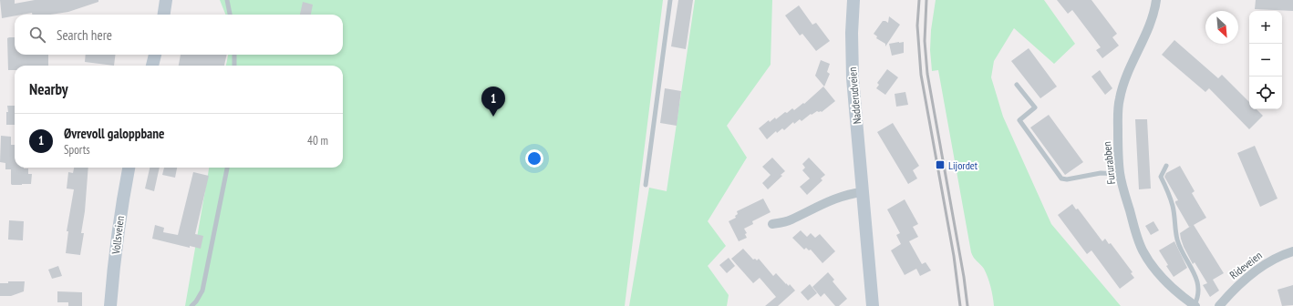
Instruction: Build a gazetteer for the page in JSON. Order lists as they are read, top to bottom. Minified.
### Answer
{"streets":{"main road":["Nadderudveien","Vollsveien"],"street":["Fururabben","Rideveien"]},"places":{"transit":["Lijordet"]},"north":"bottom right","page":{"map_buttons":["+","−"],"search":"Search here","heading":"Nearby","pins":"1","list":[{"mark":"1","name":"Øvrevoll galoppbane","note":"Sports","value":"40 m"}]}}
